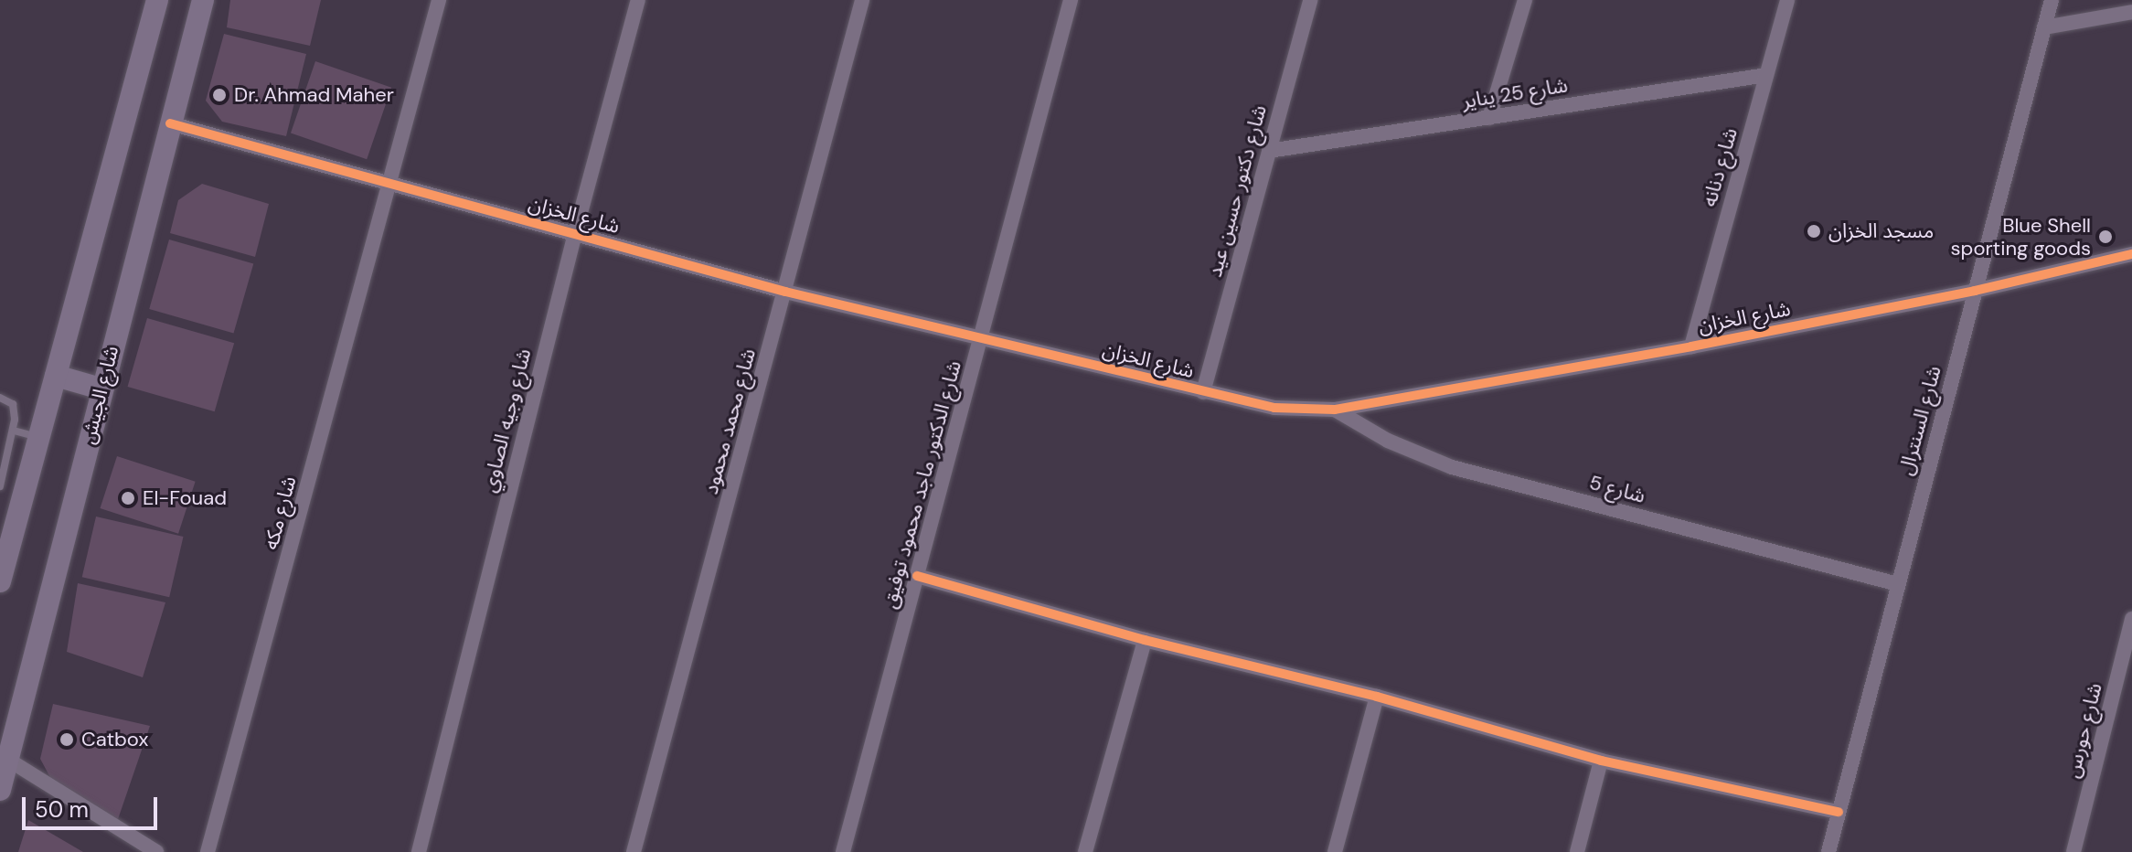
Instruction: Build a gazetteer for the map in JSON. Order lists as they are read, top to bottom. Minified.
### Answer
{"streets":{"street":["شارع 25 يناير","شارع دنانه","شارع دكتور حسين عيد","شارع الخزان","شارع الجيش","شارع وجيه الصاوي","شارع السنترال","شارع محمد محمود","شارع الدكتور ماجد محمود توفيق","شارع 5","شارع مكه","شارع حورس"]},"crossings":[["شارع 25 يناير","شارع دنانه"],["شارع 25 يناير","شارع دكتور حسين عيد"],["شارع دنانه","شارع الخزان"],["شارع دكتور حسين عيد","شارع الخزان"],["شارع الخزان","شارع الجيش"],["شارع الخزان","شارع وجيه الصاوي"],["شارع الخزان","شارع السنترال"],["شارع الخزان","شارع محمد محمود"],["شارع الخزان","شارع الدكتور ماجد محمود توفيق"],["شارع الخزان","شارع 5"],["شارع الخزان","شارع مكه"],["شارع السنترال","شارع 5"]],"places":["Dr. Ahmad Maher","مسجد الخزان","Blue Shell sporting goods","El-Fouad","Catbox"],"scale_bar":"50 m"}
